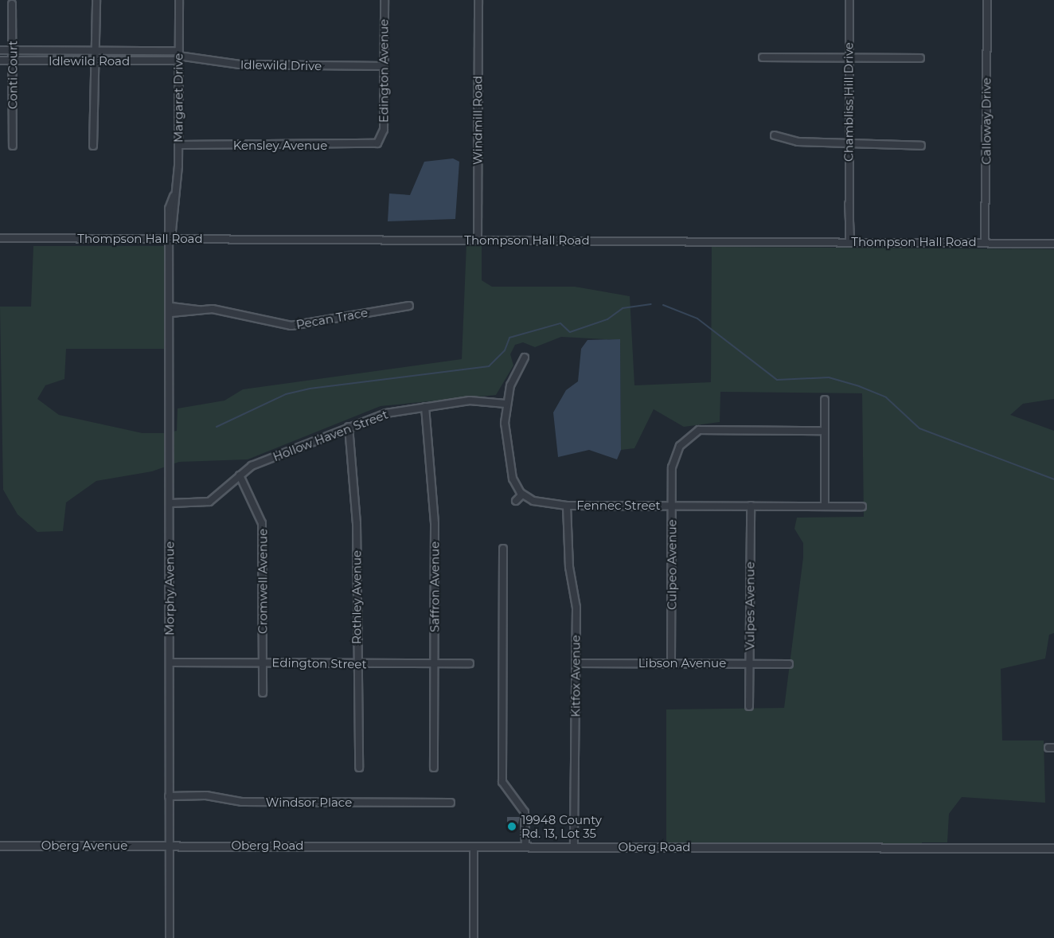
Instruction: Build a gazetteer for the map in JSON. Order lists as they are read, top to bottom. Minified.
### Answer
{"streets":{"street":["Idlewild Road","Idlewild Drive","Edington Avenue","Conti Court","Margaret Drive","Chambliss Hill Drive","Windmill Road","Calloway Drive","Kensley Avenue","Thompson Hall Road","Pecan Trace","Hollow Haven Street","Fennec Street","Culpeo Avenue","Cromwell Avenue","Saffron Avenue","Morphy Avenue","Rothley Avenue","Vulpes Avenue","Edington Street","Libson Avenue","Kitfox Avenue","Windsor Place","Oberg Avenue","Oberg Road"]},"crossings":[["Idlewild Road","Idlewild Drive"],["Idlewild Road","Conti Court"],["Idlewild Road","Margaret Drive"],["Idlewild Drive","Edington Avenue"],["Idlewild Drive","Margaret Drive"],["Edington Avenue","Kensley Avenue"],["Margaret Drive","Kensley Avenue"],["Margaret Drive","Thompson Hall Road"],["Margaret Drive","Morphy Avenue"],["Chambliss Hill Drive","Thompson Hall Road"],["Windmill Road","Thompson Hall Road"],["Calloway Drive","Thompson Hall Road"],["Thompson Hall Road","Morphy Avenue"],["Pecan Trace","Morphy Avenue"],["Hollow Haven Street","Cromwell Avenue"],["Hollow Haven Street","Saffron Avenue"],["Hollow Haven Street","Morphy Avenue"],["Hollow Haven Street","Rothley Avenue"],["Fennec Street","Culpeo Avenue"],["Fennec Street","Vulpes Avenue"],["Fennec Street","Kitfox Avenue"],["Culpeo Avenue","Libson Avenue"],["Cromwell Avenue","Edington Street"],["Saffron Avenue","Edington Street"],["Morphy Avenue","Edington Street"],["Morphy Avenue","Windsor Place"],["Morphy Avenue","Oberg Avenue"],["Morphy Avenue","Oberg Road"],["Rothley Avenue","Edington Street"],["Vulpes Avenue","Libson Avenue"],["Libson Avenue","Kitfox Avenue"],["Kitfox Avenue","Oberg Road"],["Oberg Avenue","Oberg Road"]],"places":["19948 County Rd. 13, Lot 35"]}
